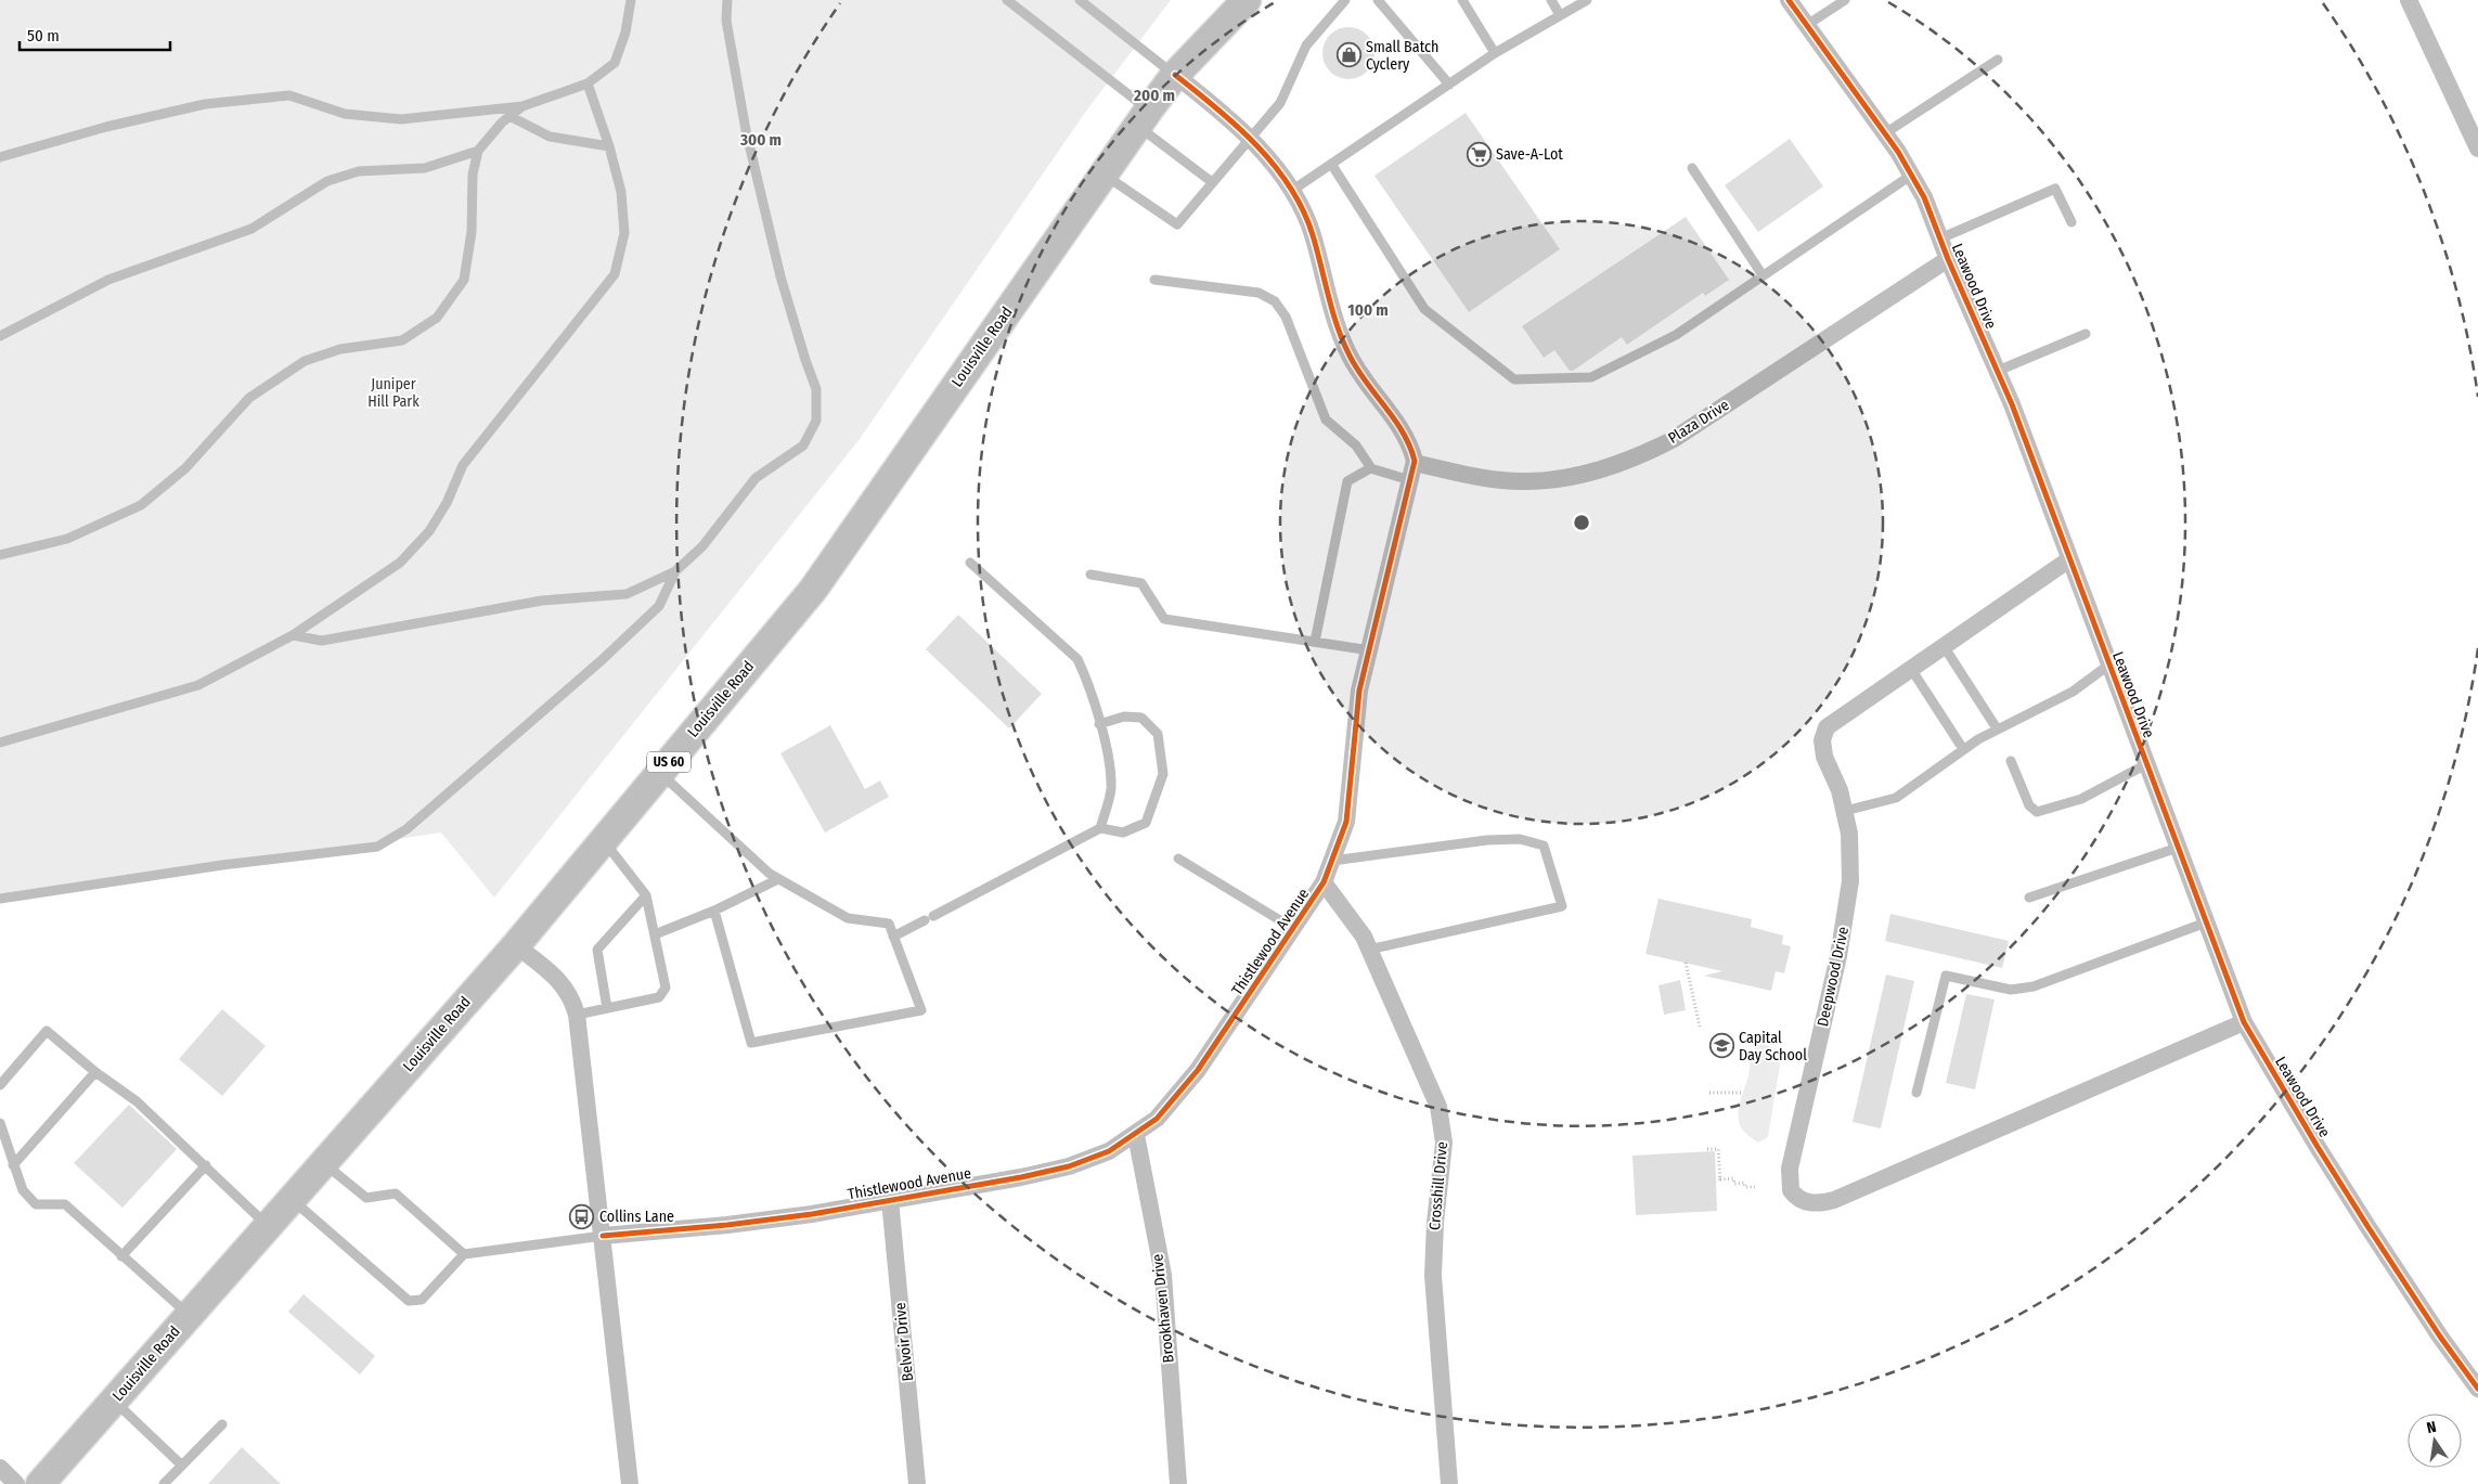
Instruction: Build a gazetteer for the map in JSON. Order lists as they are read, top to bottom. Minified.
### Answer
{"streets":{"main road":["Louisville Road","US 60"],"street":["Leawood Drive","Plaza Drive","Thistlewood Avenue","Deepwood Drive","Crosshill Drive","Brookhaven Drive","Belvoir Drive"]},"crossings":[["Leawood Drive","Plaza Drive"],["Leawood Drive","Deepwood Drive"],["Louisville Road","Thistlewood Avenue"],["Plaza Drive","Thistlewood Avenue"],["Thistlewood Avenue","Crosshill Drive"],["Thistlewood Avenue","Brookhaven Drive"],["Thistlewood Avenue","Belvoir Drive"]],"parks":["Juniper Hill Park"],"places":{"shop":["Small Batch Cyclery"],"supermarket":["Save-A-Lot"],"school or university":["Capital Day School"],"bus stop":["Collins Lane"]},"scale_bar":"50 m","north":"top","rings":["200 m","300 m","100 m"]}
